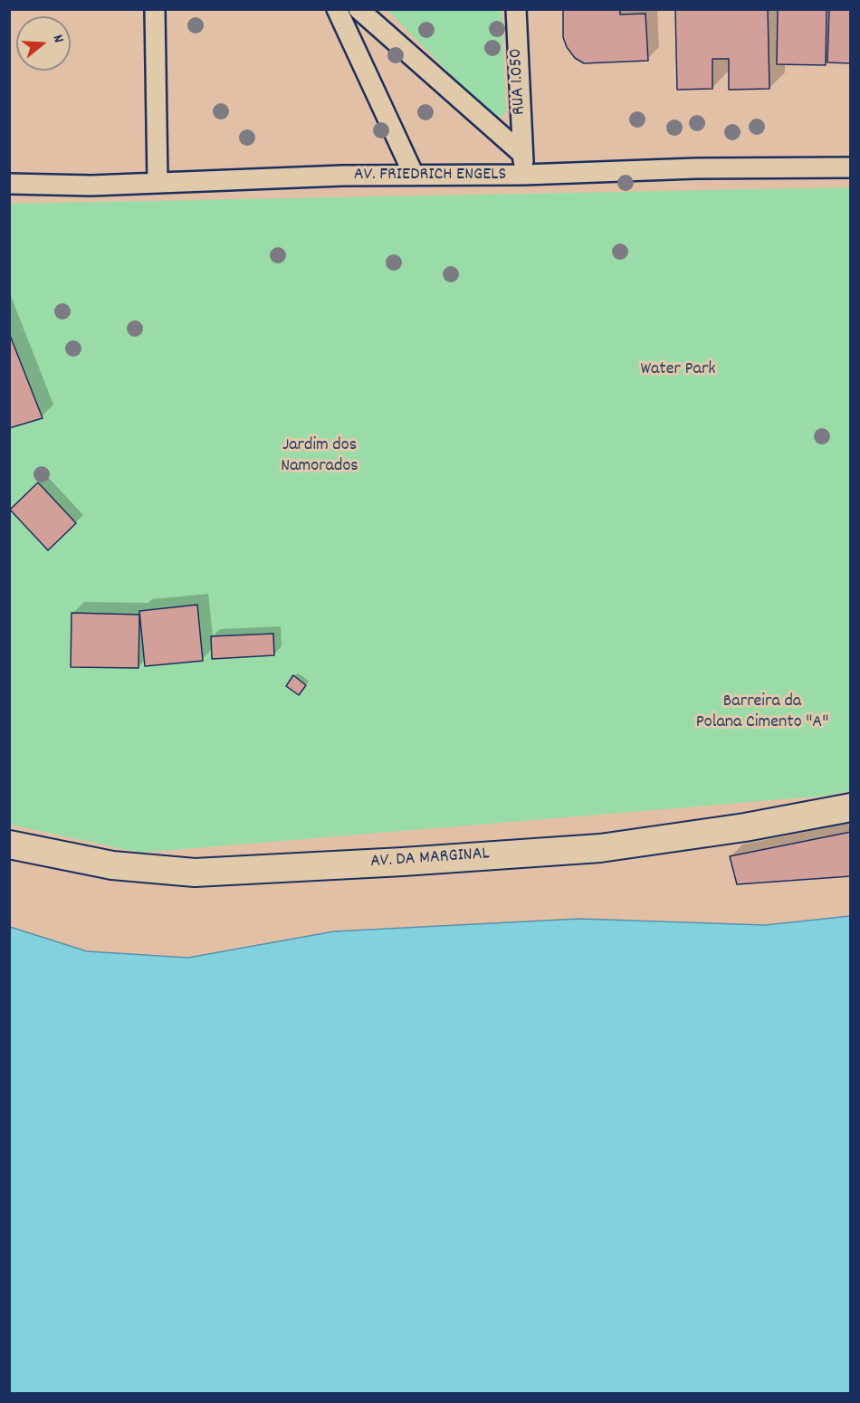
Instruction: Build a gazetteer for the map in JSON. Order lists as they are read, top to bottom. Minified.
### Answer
{"streets":{"main road":["AV. DA MARGINAL"],"street":["RUA 1.050","AV. FRIEDRICH ENGELS"]},"crossings":[["RUA 1.050","AV. FRIEDRICH ENGELS"]],"parks":["Water Park","Jardim dos Namorados","Barreira da Polana Cimento \"A\""],"north":"right"}
